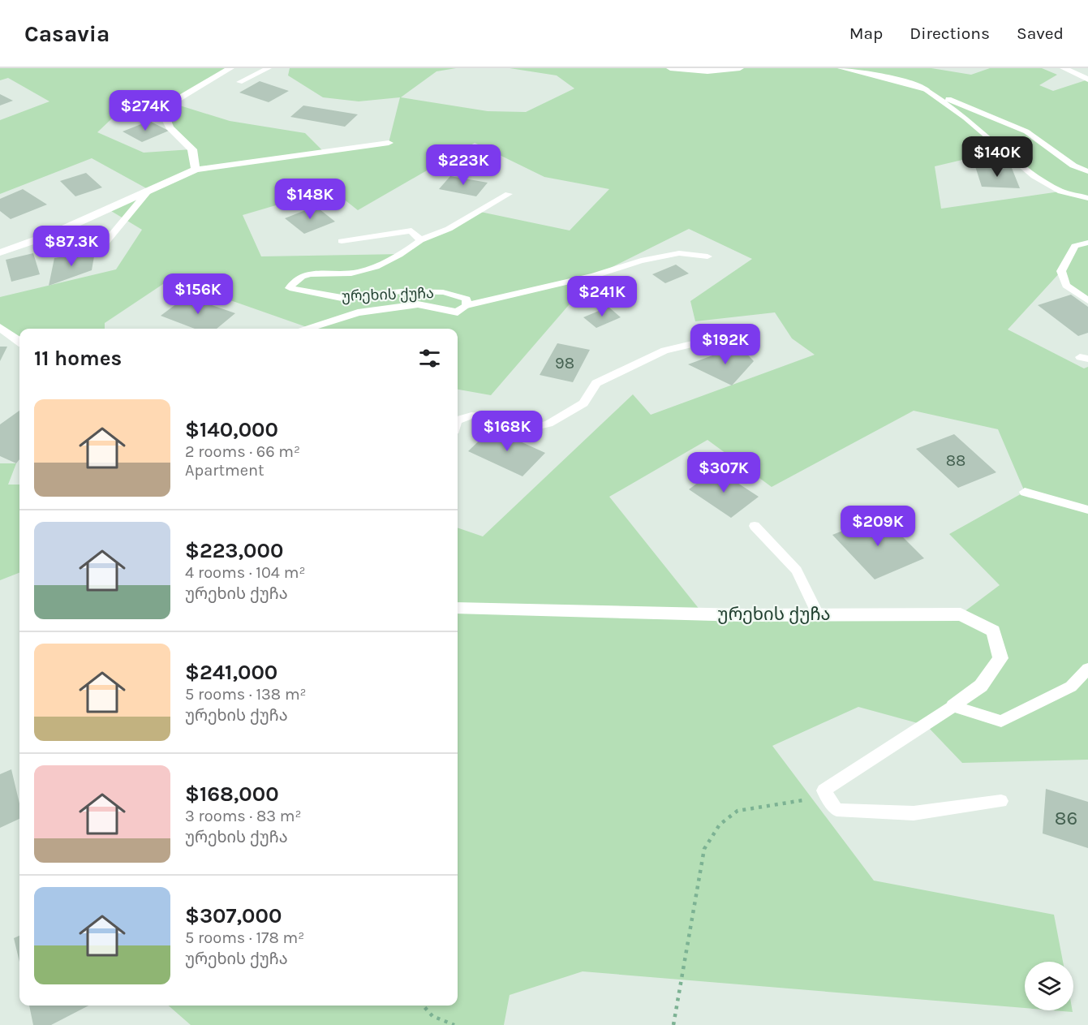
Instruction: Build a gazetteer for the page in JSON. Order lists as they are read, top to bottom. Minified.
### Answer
{"streets":{"street":["ურეხის ქუჩა"]},"house_numbers":["98","88","86"],"page":{"header":"Casavia","nav":["Map","Directions","Saved"],"price":["$274K","$140K","$223K","$148K","$87.3K","$156K","$241K","$192K","$168K","$307K","$209K"],"heading":"11 homes","list":[{"name":"$140,000","note":"2 rooms · 66 m² · Apartment"},{"name":"$223,000","note":"4 rooms · 104 m² · ურეხის ქუჩა"},{"name":"$241,000","note":"5 rooms · 138 m² · ურეხის ქუჩა"},{"name":"$168,000","note":"3 rooms · 83 m² · ურეხის ქუჩა"},{"name":"$307,000","note":"5 rooms · 178 m² · ურეხის ქუჩა"}]}}
